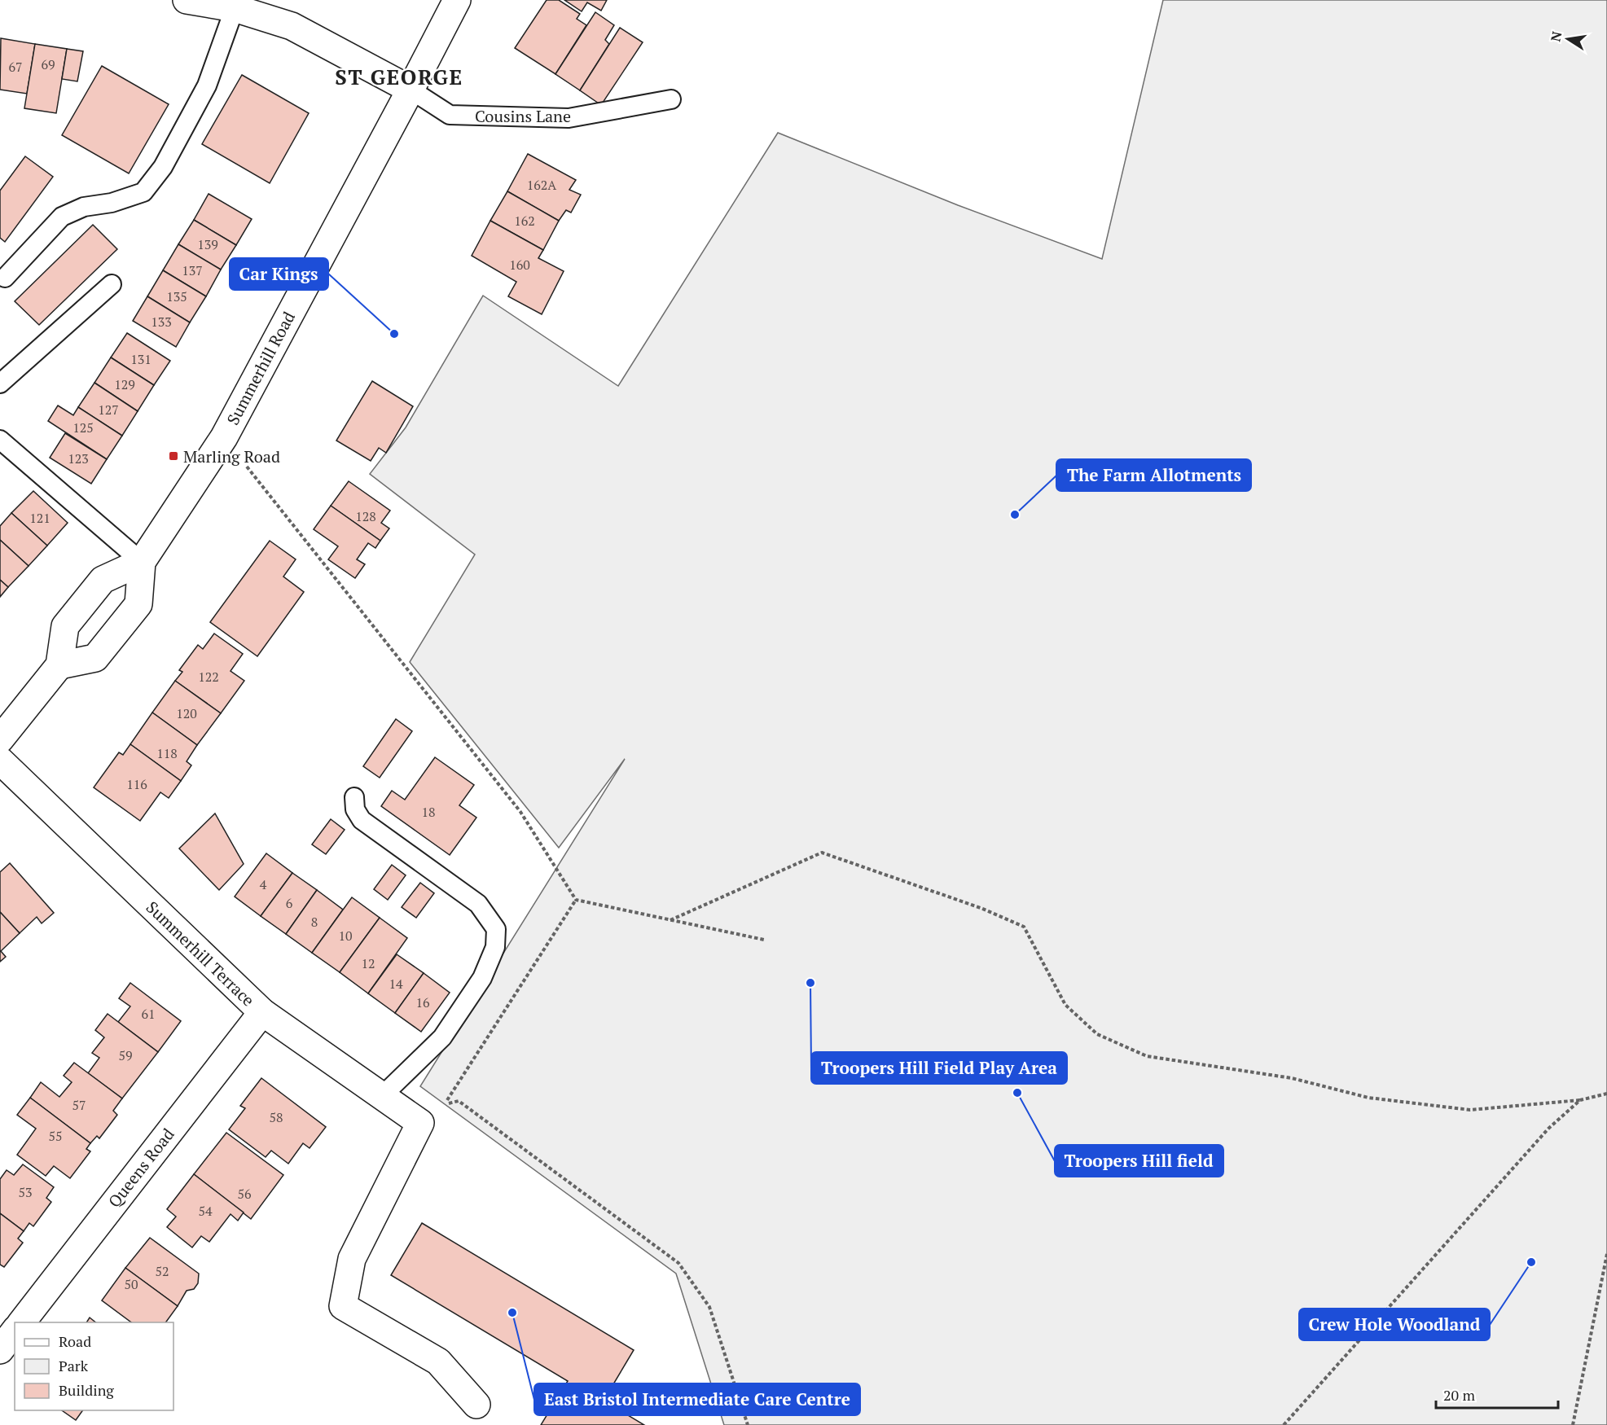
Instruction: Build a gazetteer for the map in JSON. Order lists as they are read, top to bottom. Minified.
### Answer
{"streets":{"street":["Summerhill Road","Summerhill Terrace","Queens Road"],"lane":["Cousins Lane"]},"crossings":[["Cousins Lane","Summerhill Road"],["Summerhill Terrace","Queens Road"]],"districts":["ST GEORGE"],"places":{"other":["Car Kings","The Farm Allotments","Troopers Hill Field Play Area","Troopers Hill field","Crew Hole Woodland","East Bristol Intermediate Care Centre"],"transit":["Marling Road"]},"house_numbers":["69","67","162A","162","139","160","137","135","133","131","129","127","125","123","128","121","122","120","118","116","18","4","6","8","10","12","14","16","61","59","57","58","55","53","56","54","52","50"],"legend":["Road","Park","Building"],"scale_bar":"20 m","north":"left"}
